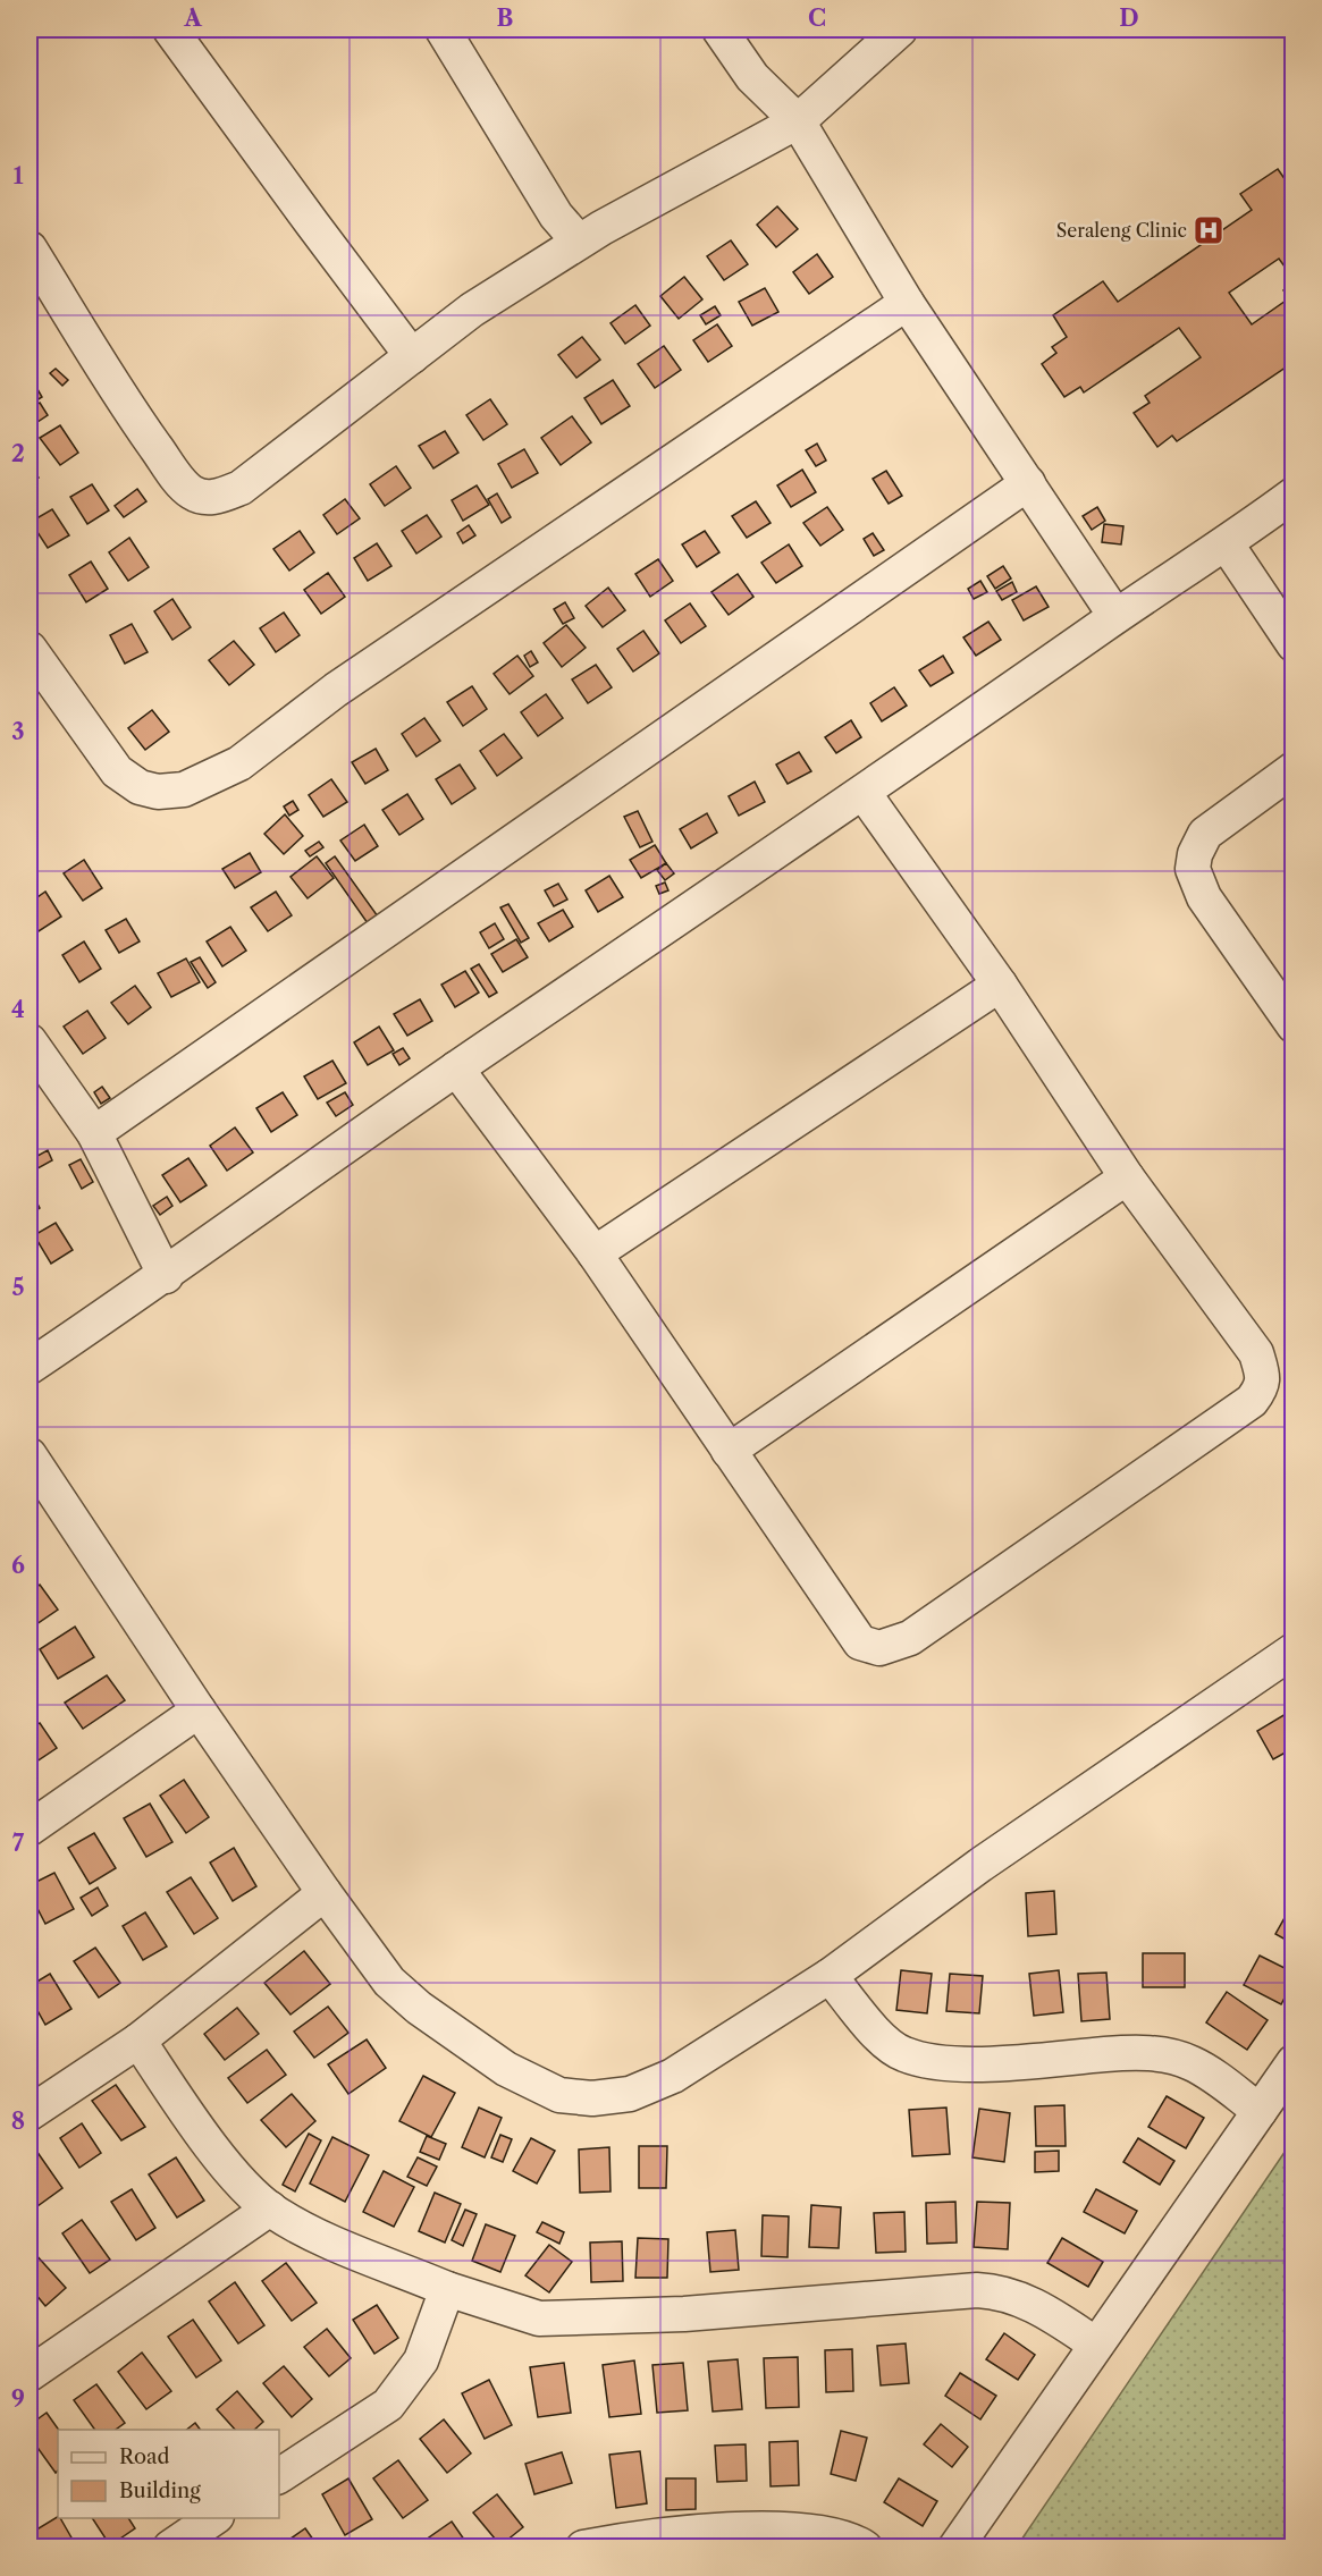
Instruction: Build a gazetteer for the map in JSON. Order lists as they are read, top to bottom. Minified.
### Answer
{"places":{"hospital":["Seraleng Clinic"]},"legend":["Road","Building"],"grid":{"columns":["A","B","C","D"],"rows":["1","2","3","4","5","6","7","8","9"]}}
